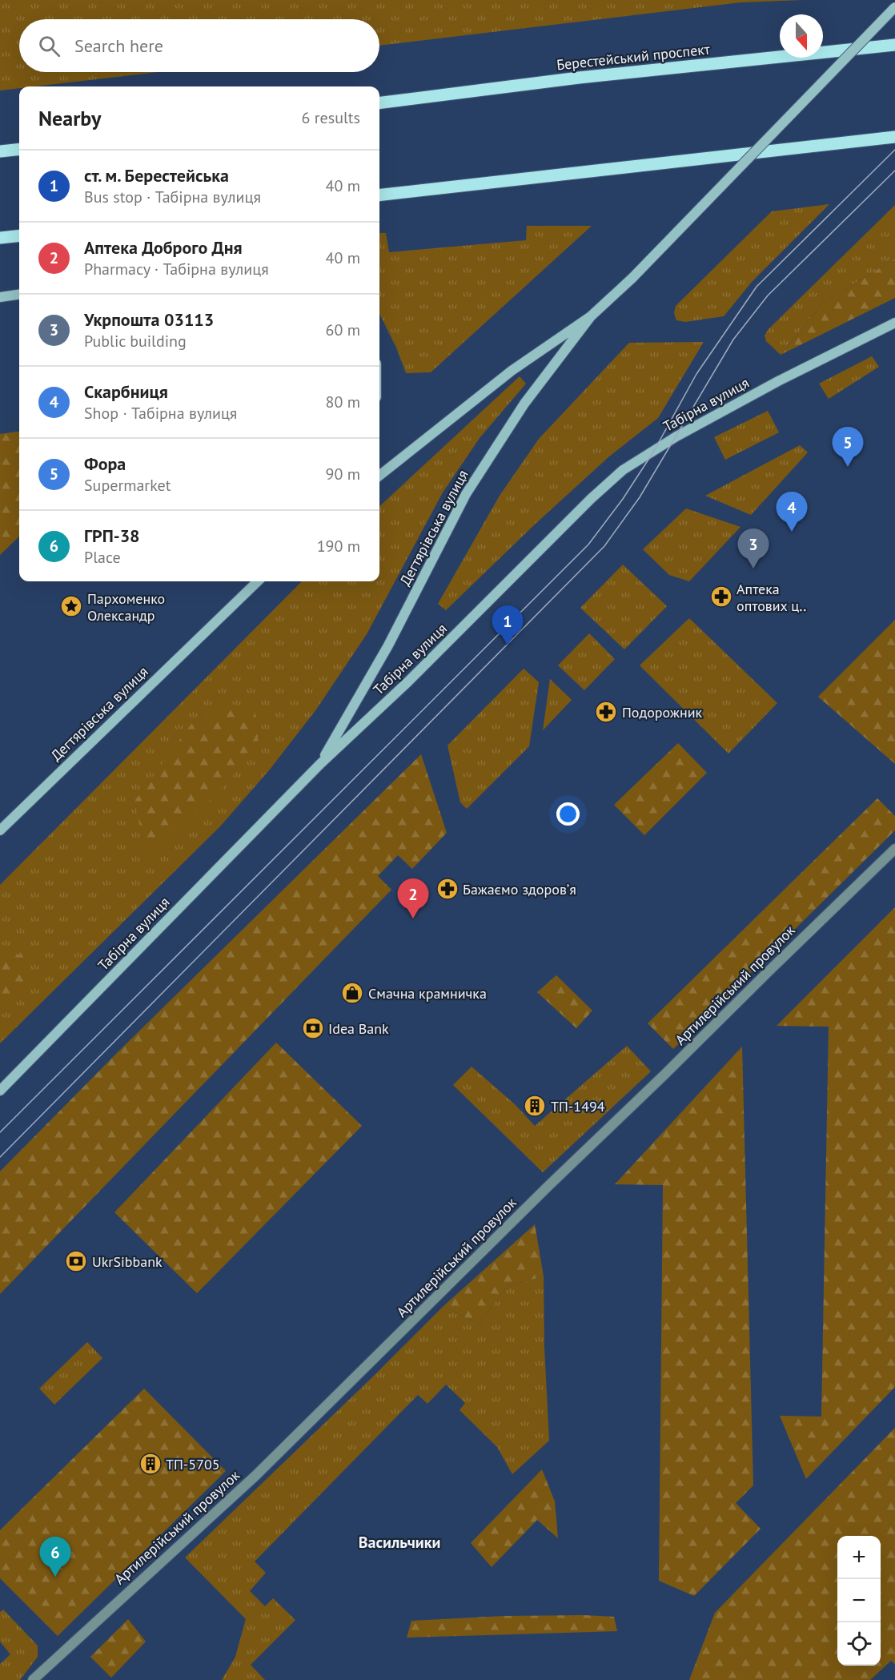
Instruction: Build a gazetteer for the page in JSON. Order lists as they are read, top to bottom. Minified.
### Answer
{"streets":{"main road":["Берестейський проспект","Табірна вулиця","Дегтярівська вулиця"],"street":["Артилерійський провулок"]},"crossings":[["Табірна вулиця","Дегтярівська вулиця"]],"districts":["Васильчики"],"places":{"pharmacy":["Аптека оптових ц‥","Подорожник","Бажаємо здоровʼя"],"place":["Пархоменко Олександр"],"shop":["Смачна крамничка"],"bank":["Idea Bank","UkrSibbank"],"building":["ТП-1494","ТП-5705"]},"north":"bottom","page":{"search":"Search here","heading":["Nearby","6 results"],"list":[{"mark":"1","name":"ст. м. Берестейська","note":"Bus stop · Табірна вулиця","value":"40 m"},{"mark":"2","name":"Аптека Доброго Дня","note":"Pharmacy · Табірна вулиця","value":"40 m"},{"mark":"3","name":"Укрпошта 03113","note":"Public building","value":"60 m"},{"mark":"4","name":"Скарбниця","note":"Shop · Табірна вулиця","value":"80 m"},{"mark":"5","name":"Фора","note":"Supermarket","value":"90 m"},{"mark":"6","name":"ГРП-38","note":"Place","value":"190 m"}],"pins":["5","4","3","1","2","6"],"map_buttons":["+","−"]}}
